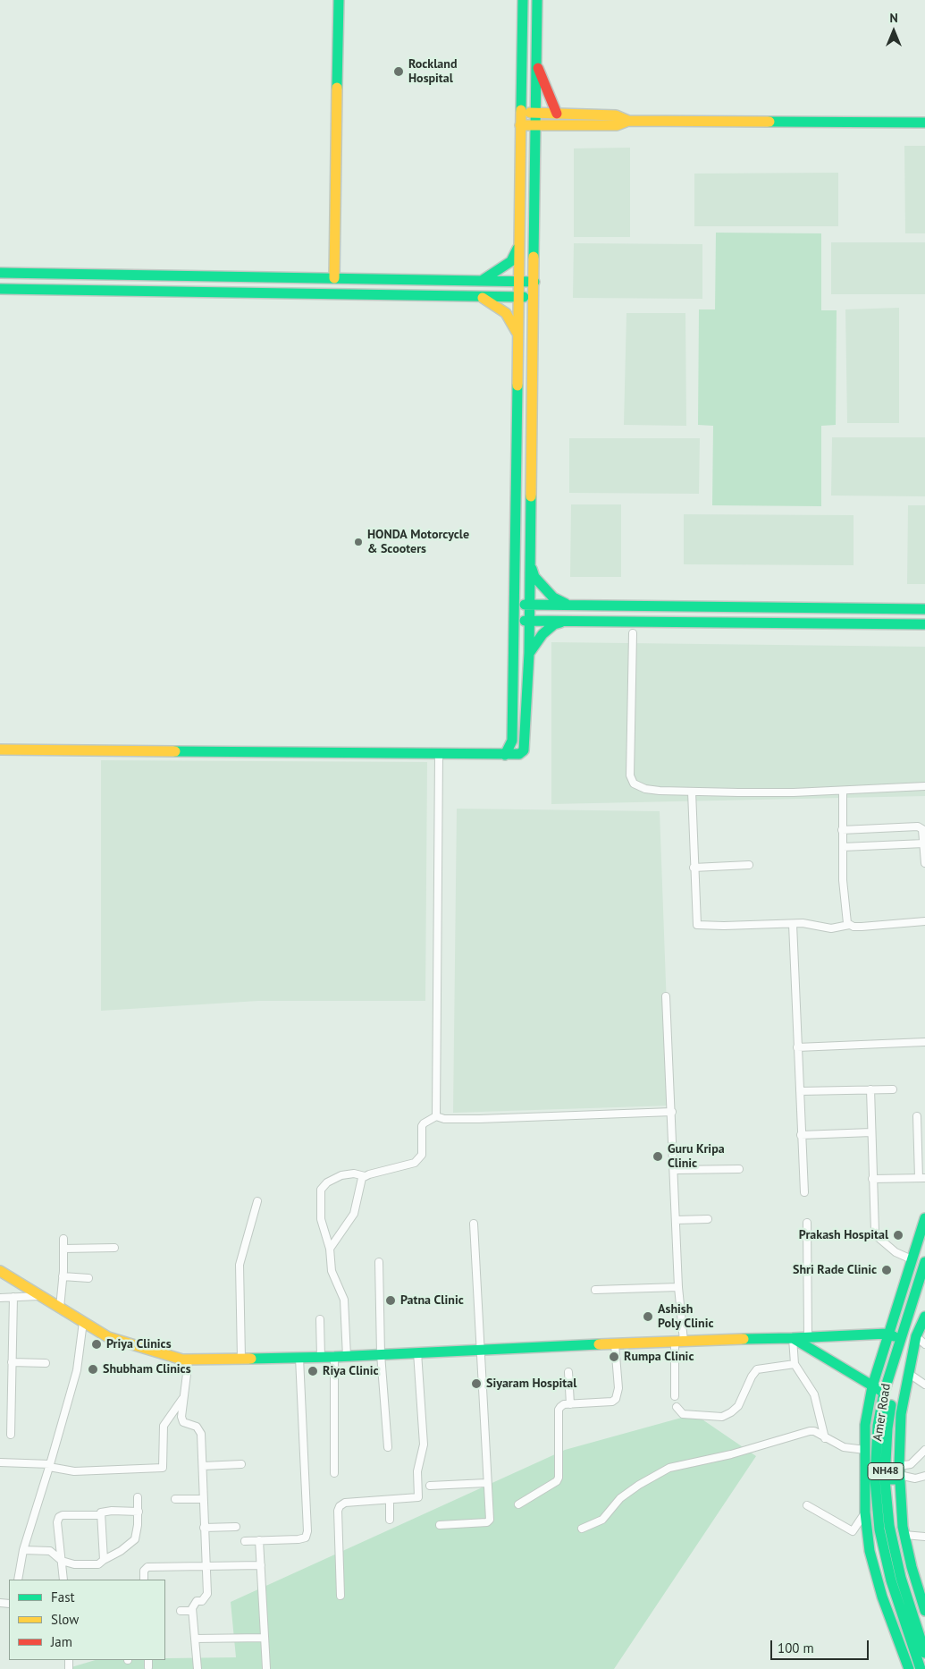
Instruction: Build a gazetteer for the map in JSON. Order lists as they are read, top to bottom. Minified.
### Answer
{"streets":{"main road":["Amer Road","NH48"]},"places":["Rockland Hospital","HONDA Motorcycle & Scooters","Guru Kripa Clinic","Prakash Hospital","Shri Rade Clinic","Patna Clinic","Ashish Poly Clinic","Priya Clinics","Rumpa Clinic","Shubham Clinics","Riya Clinic","Siyaram Hospital"],"legend":["Fast","Slow","Jam"],"scale_bar":"100 m","north":"top"}
